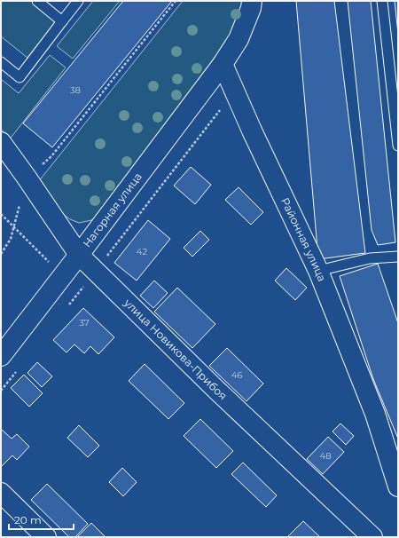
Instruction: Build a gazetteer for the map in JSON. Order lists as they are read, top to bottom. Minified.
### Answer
{"streets":{"street":["Нагорная улица","Районная улица","улица Новикова-Прибоя"]},"crossings":[["Нагорная улица","Районная улица"],["Нагорная улица","улица Новикова-Прибоя"]],"house_numbers":["38","42","37","46","48"],"scale_bar":"20 m"}
